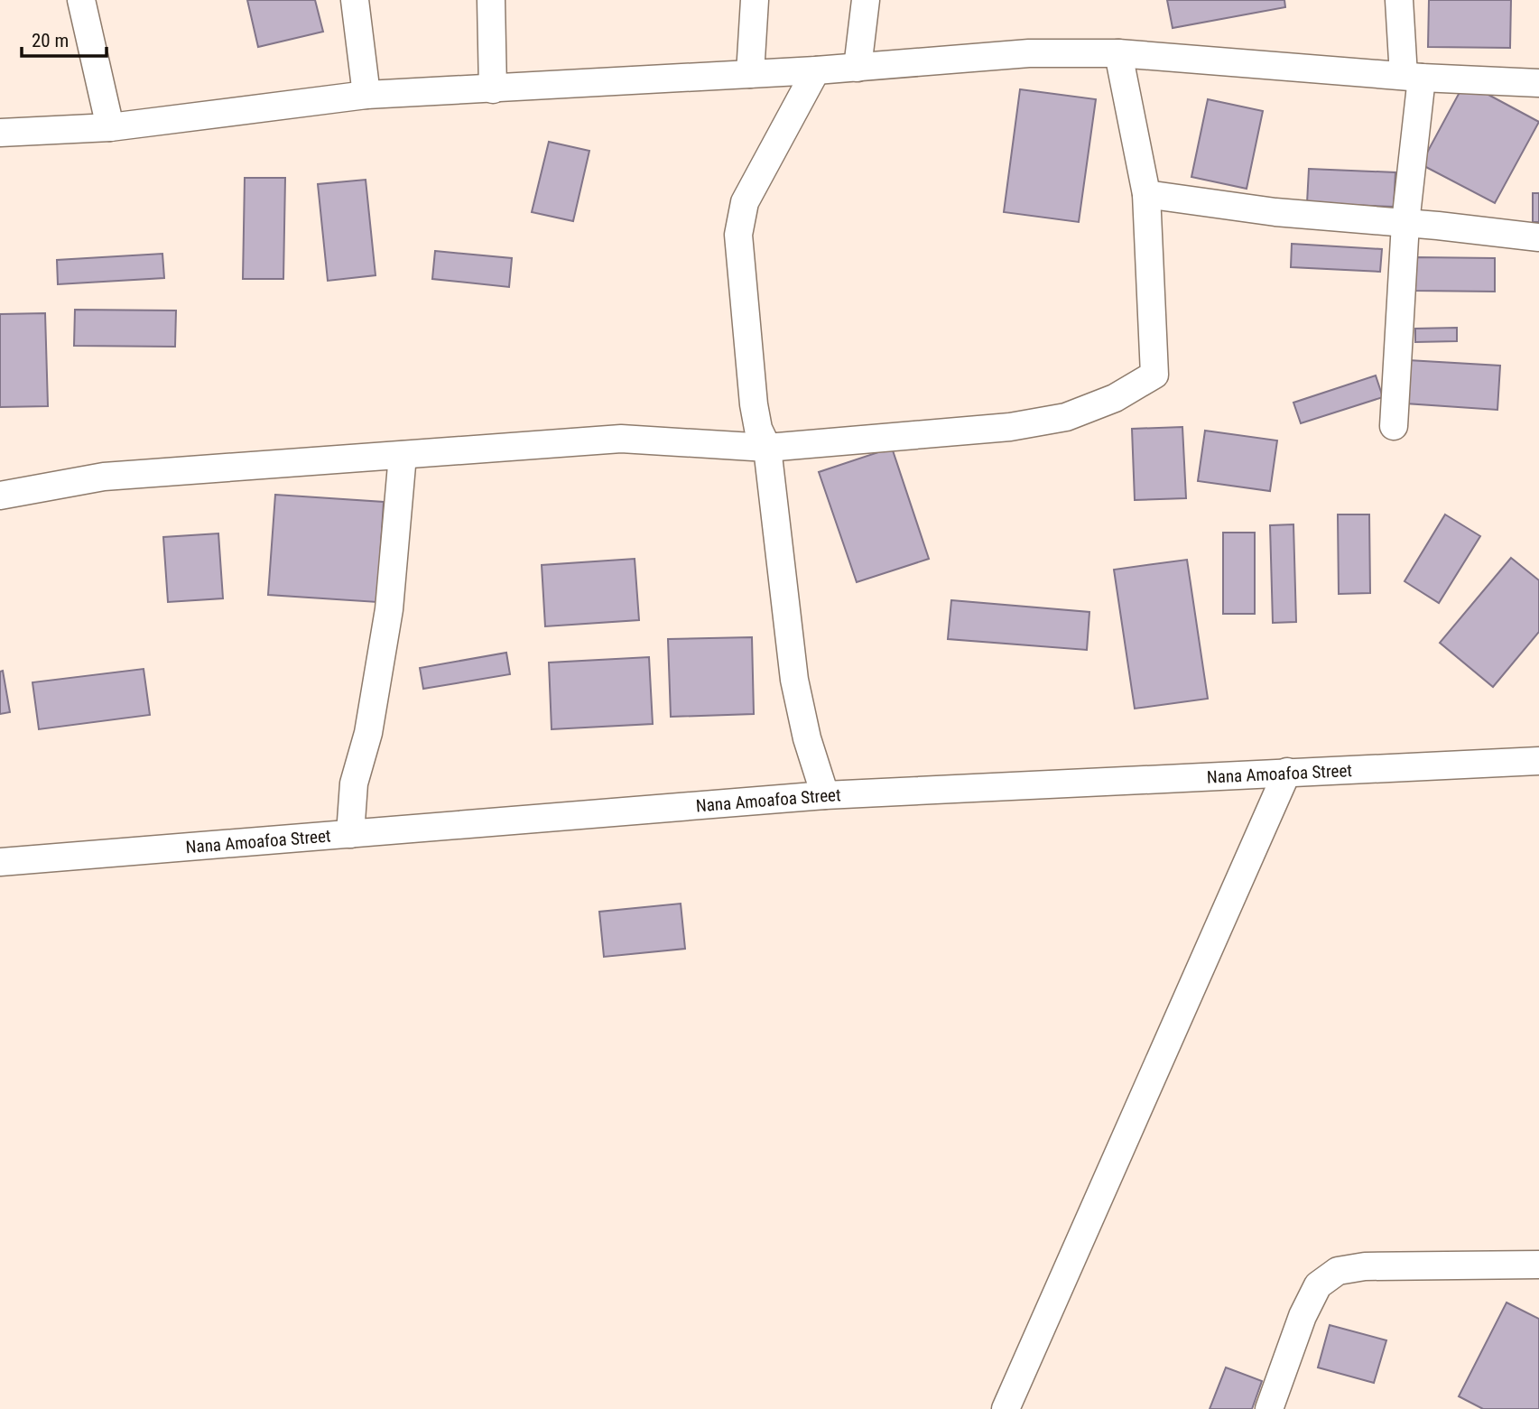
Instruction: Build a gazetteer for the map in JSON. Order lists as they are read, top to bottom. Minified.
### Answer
{"streets":{"street":["Nana Amoafoa Street"]},"scale_bar":"20 m"}
